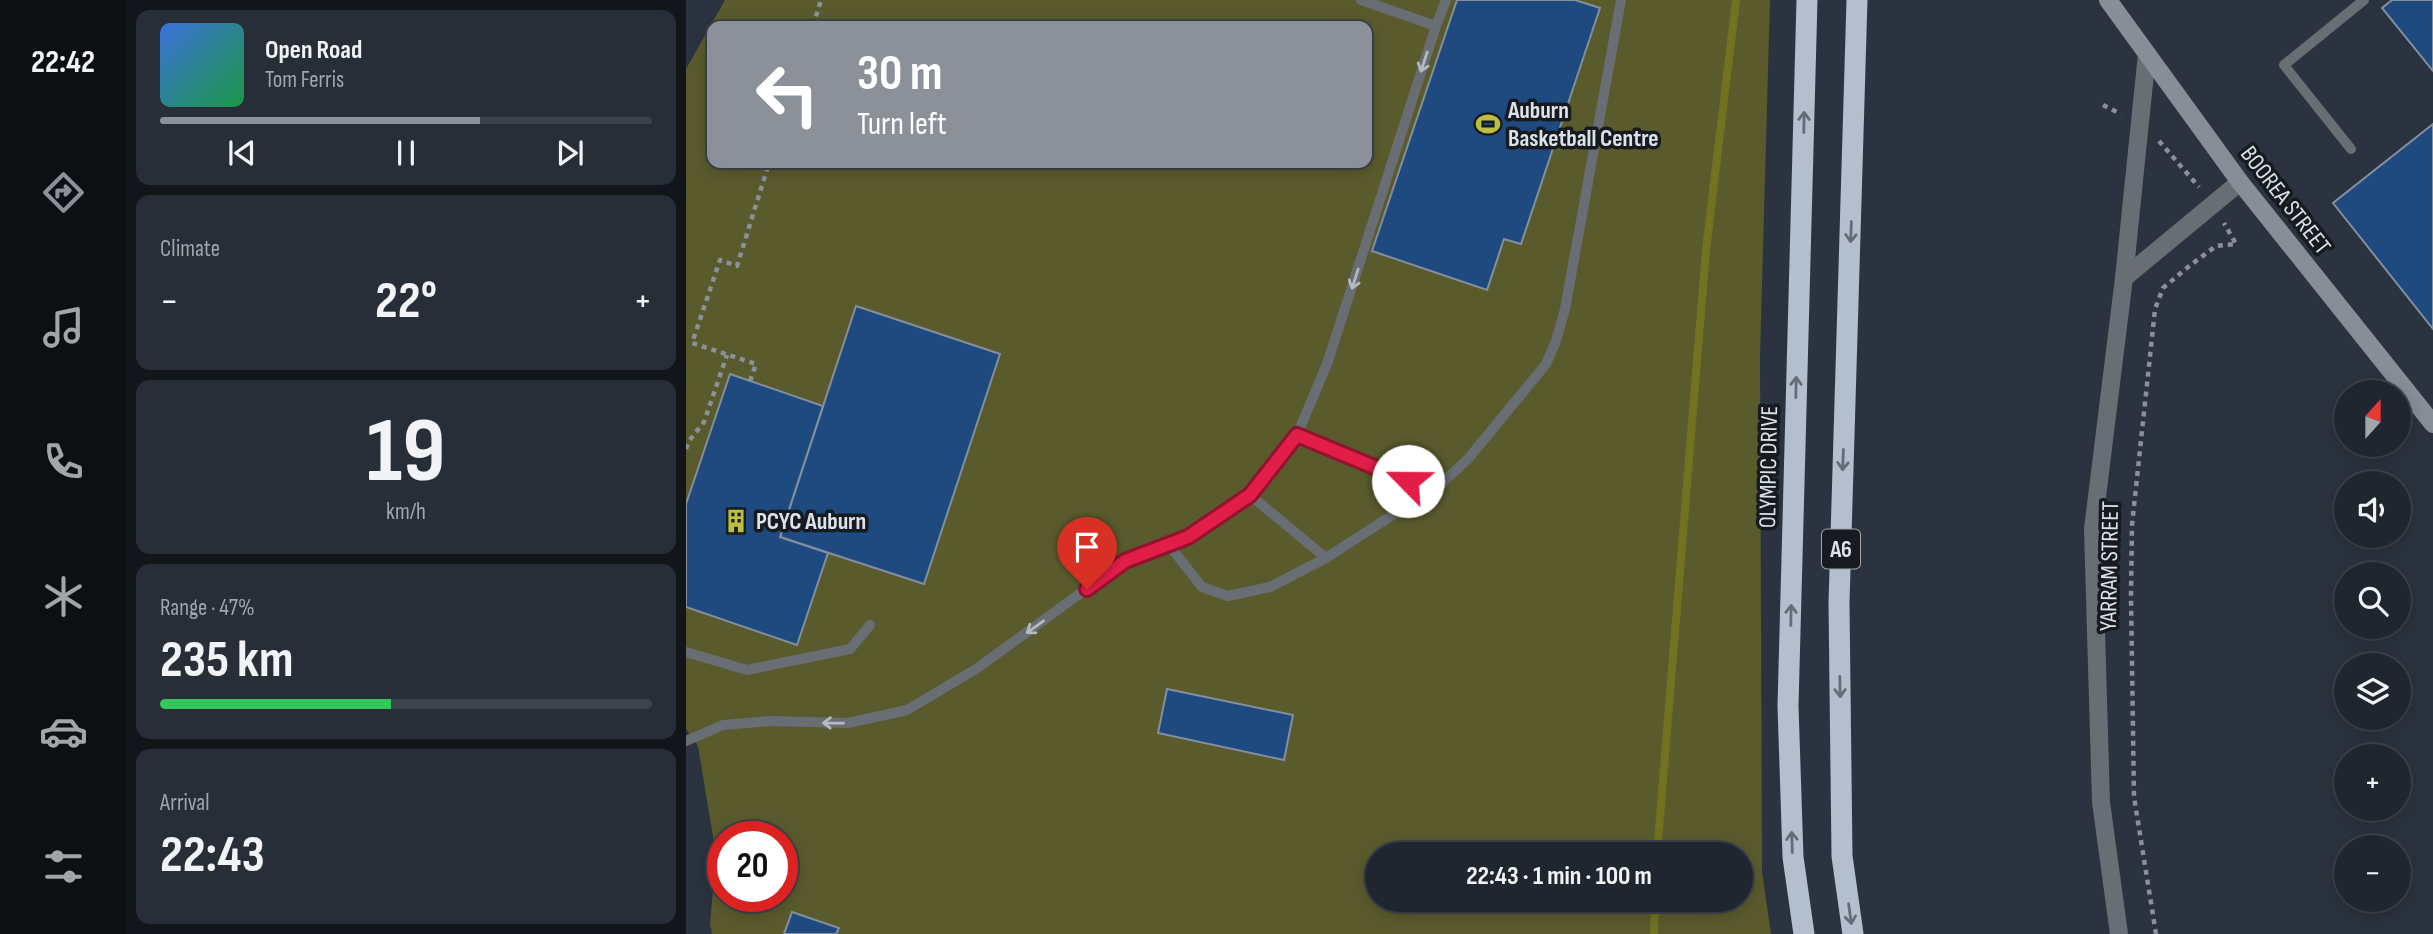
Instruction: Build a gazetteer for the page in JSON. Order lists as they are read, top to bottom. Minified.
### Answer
{"streets":{"highway":["OLYMPIC DRIVE","A6"],"street":["BOOREA STREET","YARRAM STREET"]},"crossings":[["BOOREA STREET","YARRAM STREET"]],"places":{"sports":["Auburn Basketball Centre"],"building":["PCYC Auburn"]},"north":"top","page":{"tabs":"22:42","turn":["30 m","Turn left"],"song":["Open Road","Tom Ferris"],"tile":["Climate",["19","km/h"],["Range · 47%","235 km"],["Arrival","22:43"]],"heat":["−","22°","+"],"map_buttons":["+","−"],"limit":"20","trip":"22:43 · 1 min · 100 m"}}
